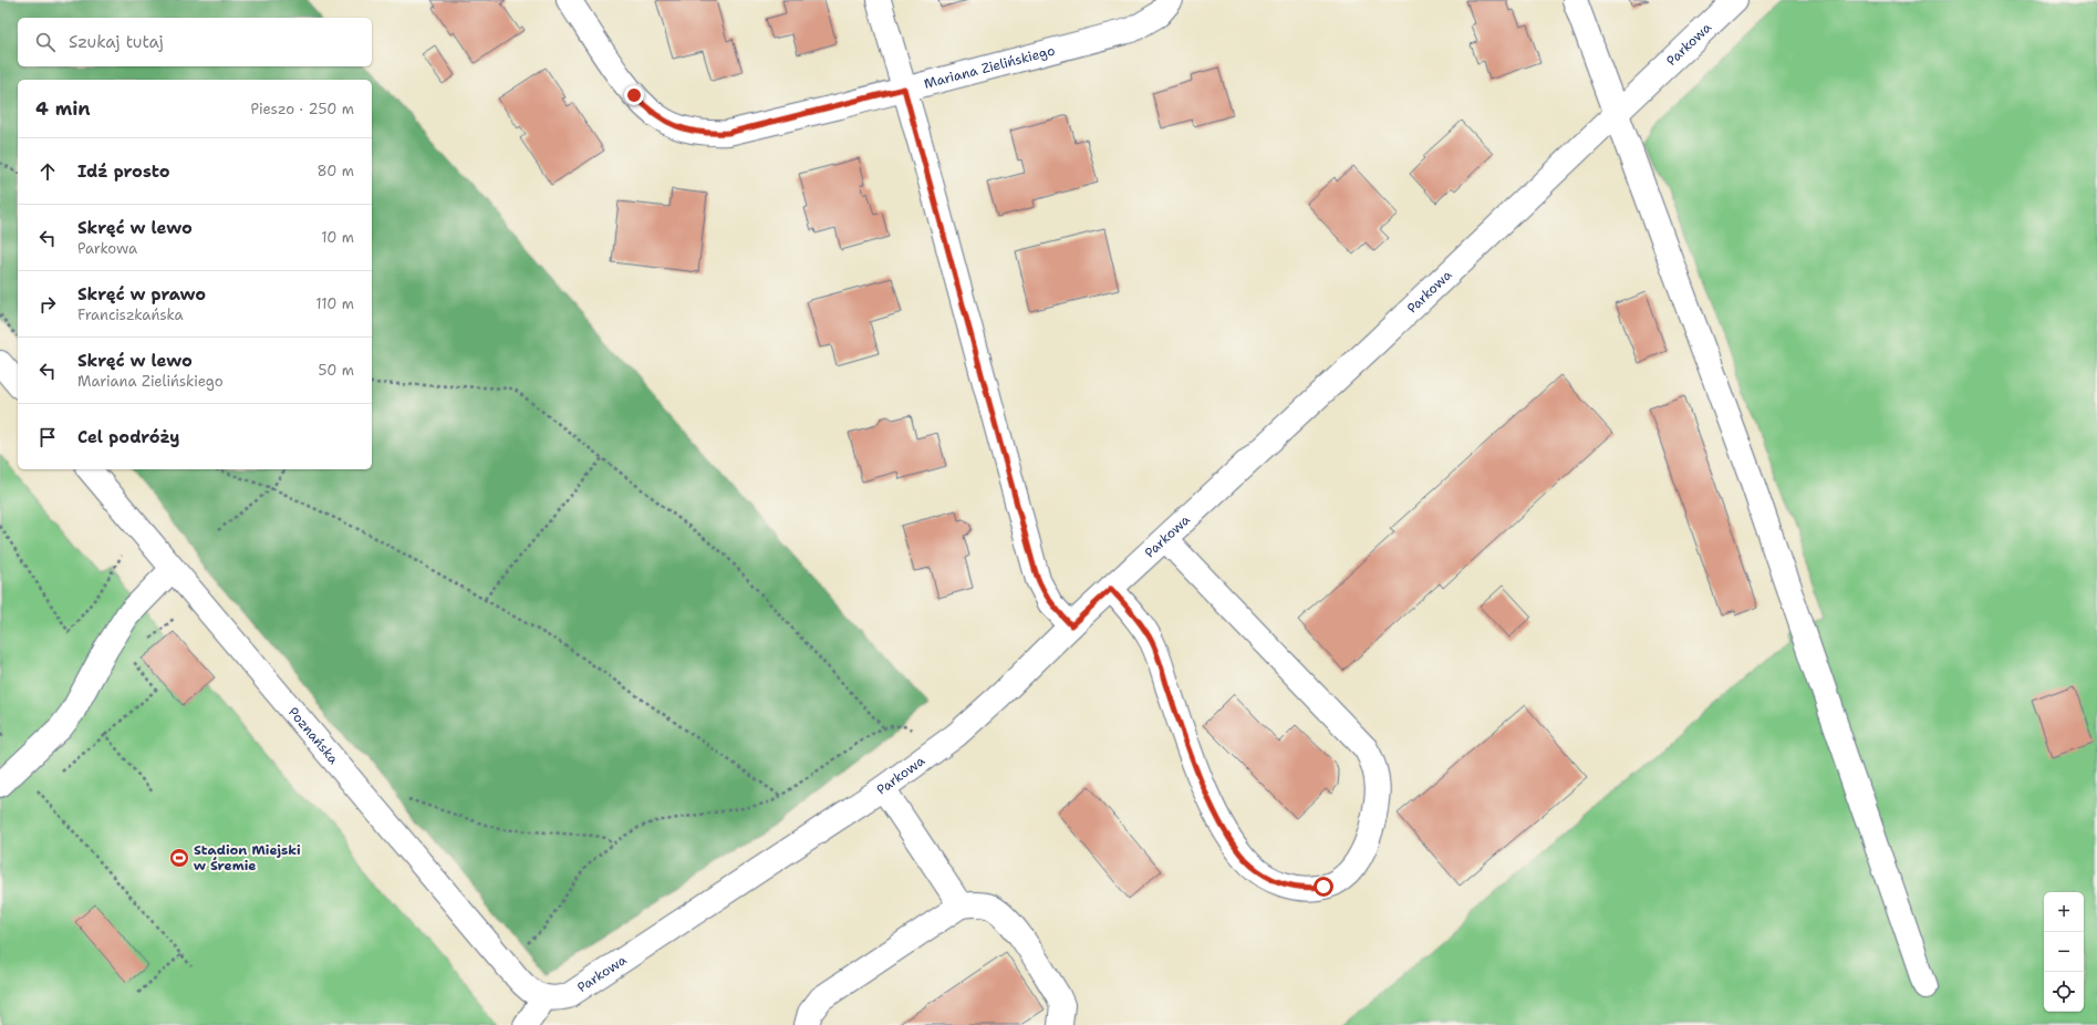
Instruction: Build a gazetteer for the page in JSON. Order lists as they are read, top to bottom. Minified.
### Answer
{"streets":{"street":["Parkowa","Mariana Zielińskiego","Poznańska"]},"crossings":[["Parkowa","Poznańska"]],"places":{"sports":["Stadion Miejski w Śremie"]},"page":{"search":"Szukaj tutaj","heading":["4 min","Pieszo · 250 m"],"list":[["Idź prosto","80 m"],["Skręć w lewo","Parkowa","10 m"],["Skręć w prawo","Franciszkańska","110 m"],["Skręć w lewo","Mariana Zielińskiego","50 m"],"Cel podróży"],"map_buttons":["+","−"]}}
